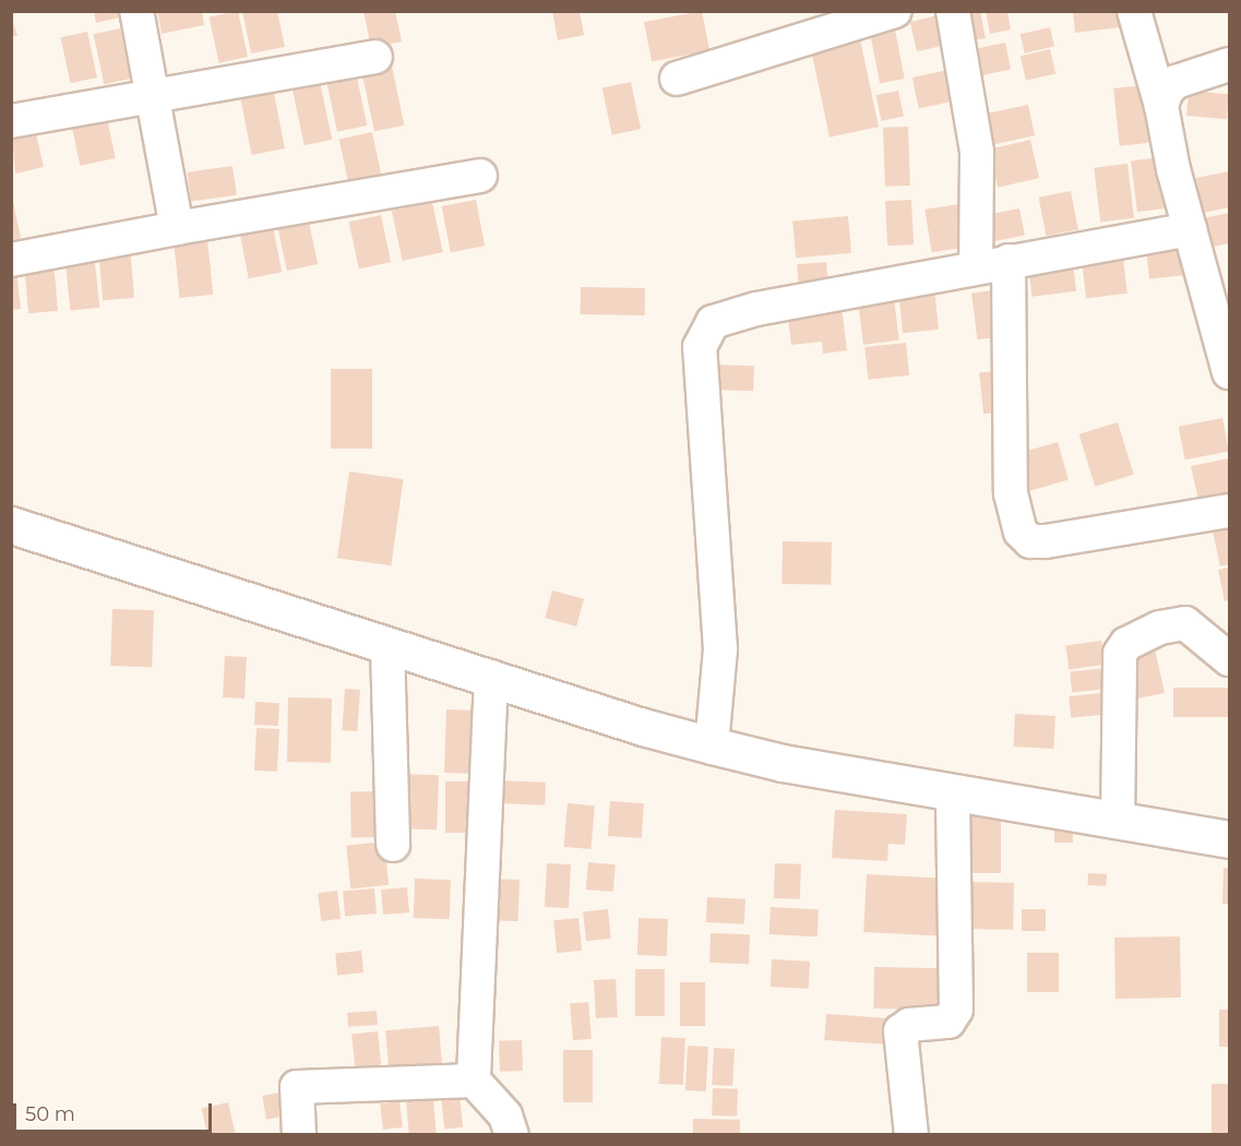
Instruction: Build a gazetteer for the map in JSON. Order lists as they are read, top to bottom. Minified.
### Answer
{"scale_bar":"50 m"}
